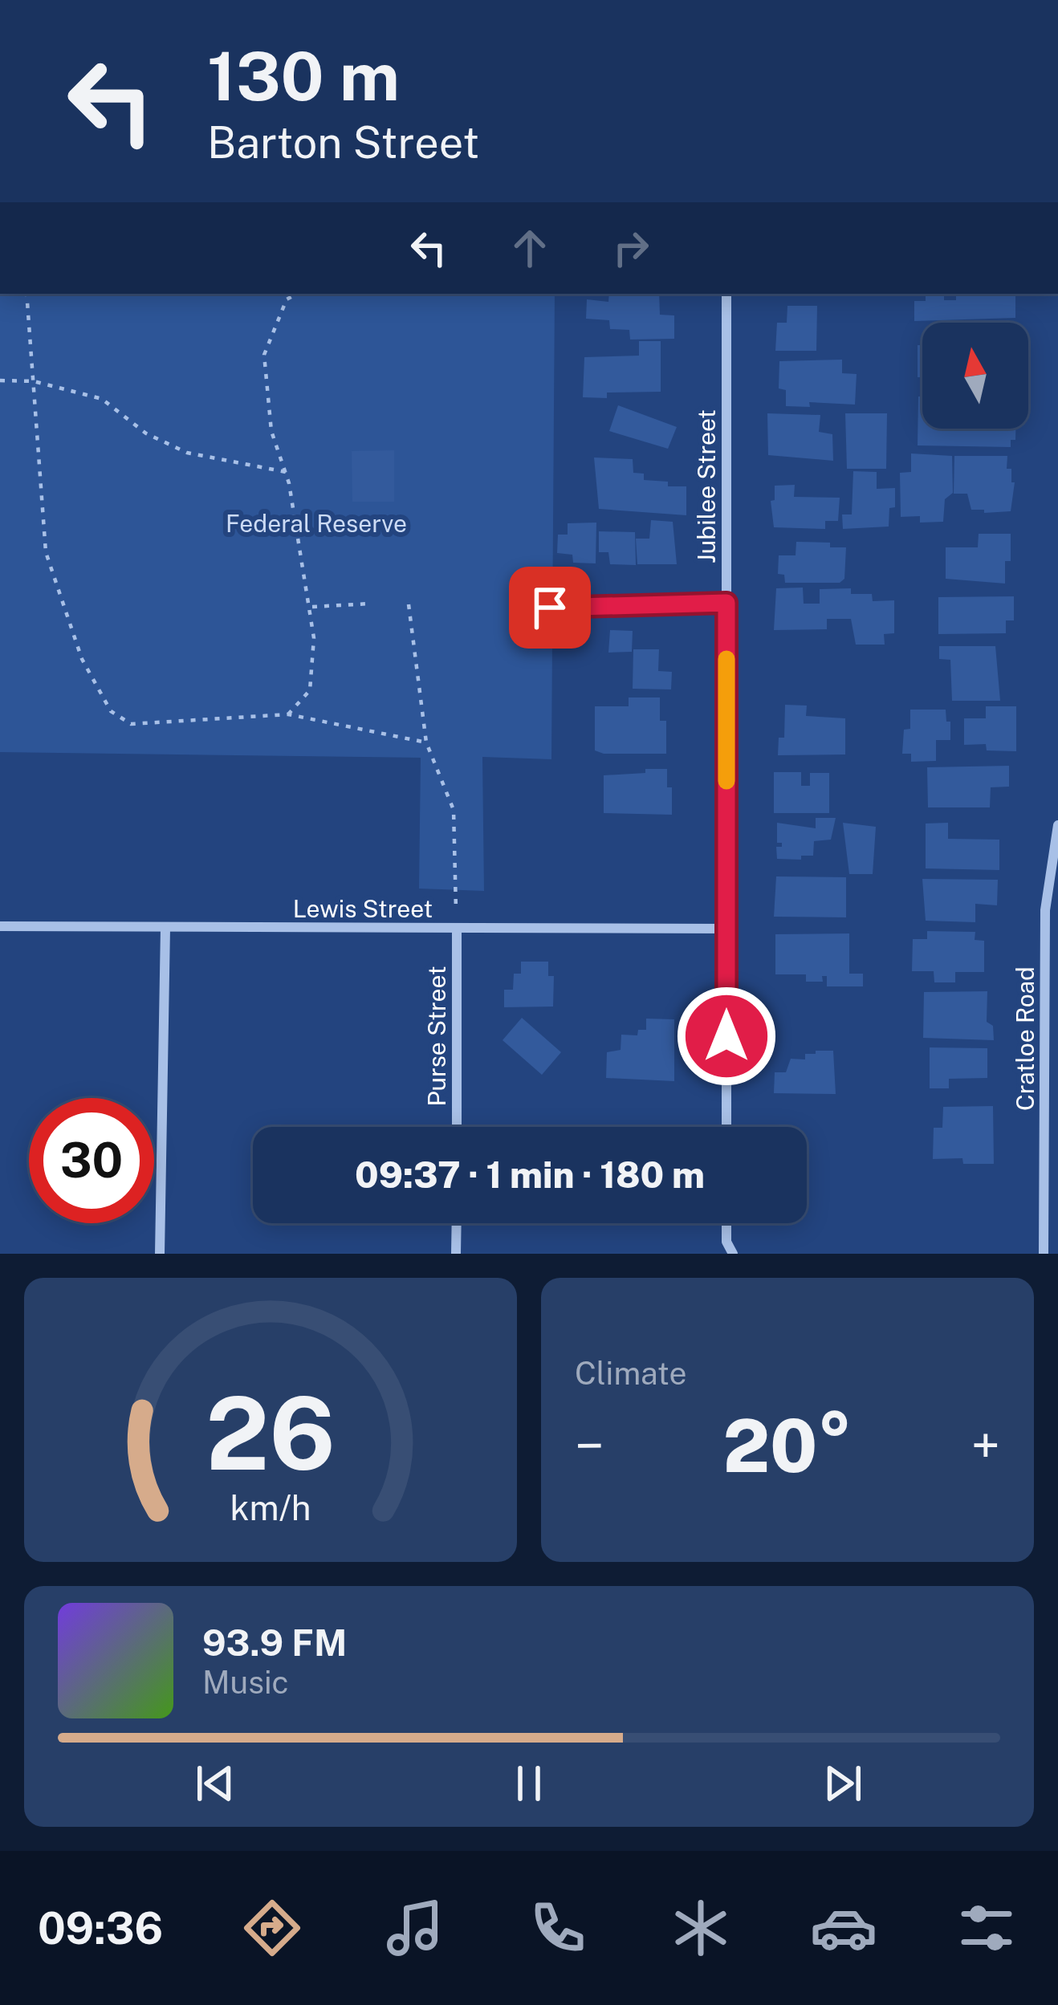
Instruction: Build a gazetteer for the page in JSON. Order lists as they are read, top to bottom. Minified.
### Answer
{"streets":{"street":["Jubilee Street","Lewis Street","Purse Street","Cratloe Road"]},"crossings":[["Jubilee Street","Lewis Street"],["Lewis Street","Purse Street"]],"parks":["Federal Reserve"],"north":"top","page":{"turn":["130 m","Barton Street"],"limit":"30","trip":"09:37 · 1 min · 180 m","tile":"Climate","heat":["−","20°","+"],"song":["93.9 FM","Music"],"tabs":"09:36","gauge":["26","km/h"]}}
